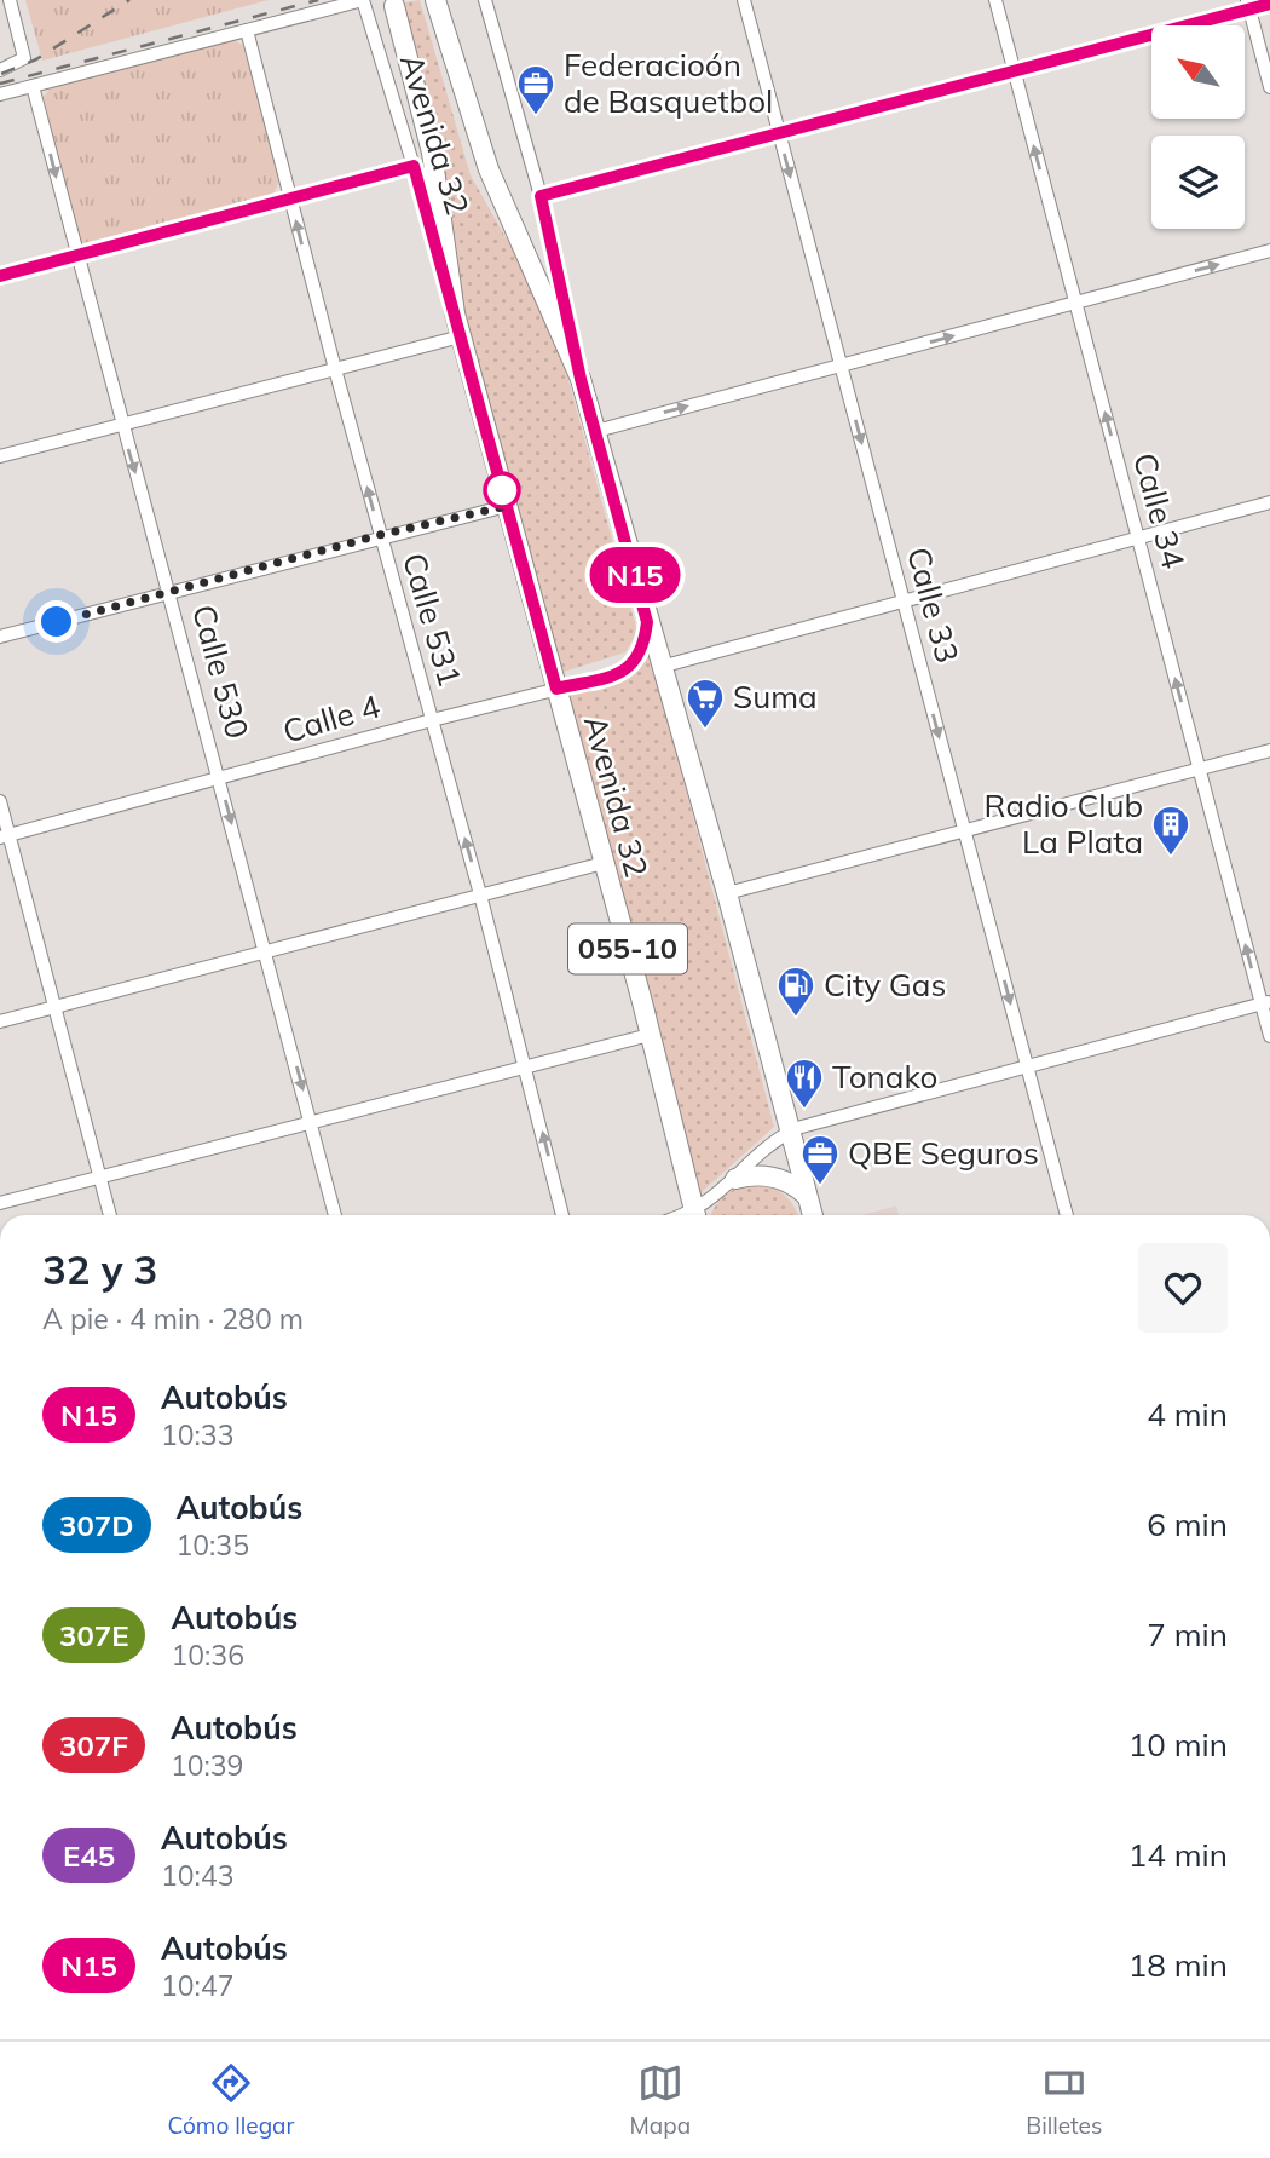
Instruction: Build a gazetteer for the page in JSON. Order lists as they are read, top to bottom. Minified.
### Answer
{"streets":{"highway":["Avenida 32","055-10"],"street":["Calle 34","Calle 33","Calle 531","Calle 530","Calle 4"]},"crossings":[["Avenida 32","Calle 4"],["Calle 531","Calle 4"],["Calle 530","Calle 4"]],"one_way":["Calle 34","Calle 33","Calle 531","Calle 530"],"places":{"office":["Federacioón de Basquetbol","QBE Seguros"],"supermarket":["Suma"],"building":["Radio Club La Plata"],"fuel station":["City Gas"],"restaurant":["Tonako"]},"lines":["bus line N15"],"north":"top left","page":{"on_map":"N15","heading":["32 y 3","A pie · 4 min · 280 m"],"list":[{"mark":"N15","name":"Autobús","note":"10:33","value":"4 min"},{"mark":"307D","name":"Autobús","note":"10:35","value":"6 min"},{"mark":"307E","name":"Autobús","note":"10:36","value":"7 min"},{"mark":"307F","name":"Autobús","note":"10:39","value":"10 min"},{"mark":"E45","name":"Autobús","note":"10:43","value":"14 min"},{"mark":"N15","name":"Autobús","note":"10:47","value":"18 min"}],"tabs":["Cómo llegar","Mapa","Billetes"]}}
